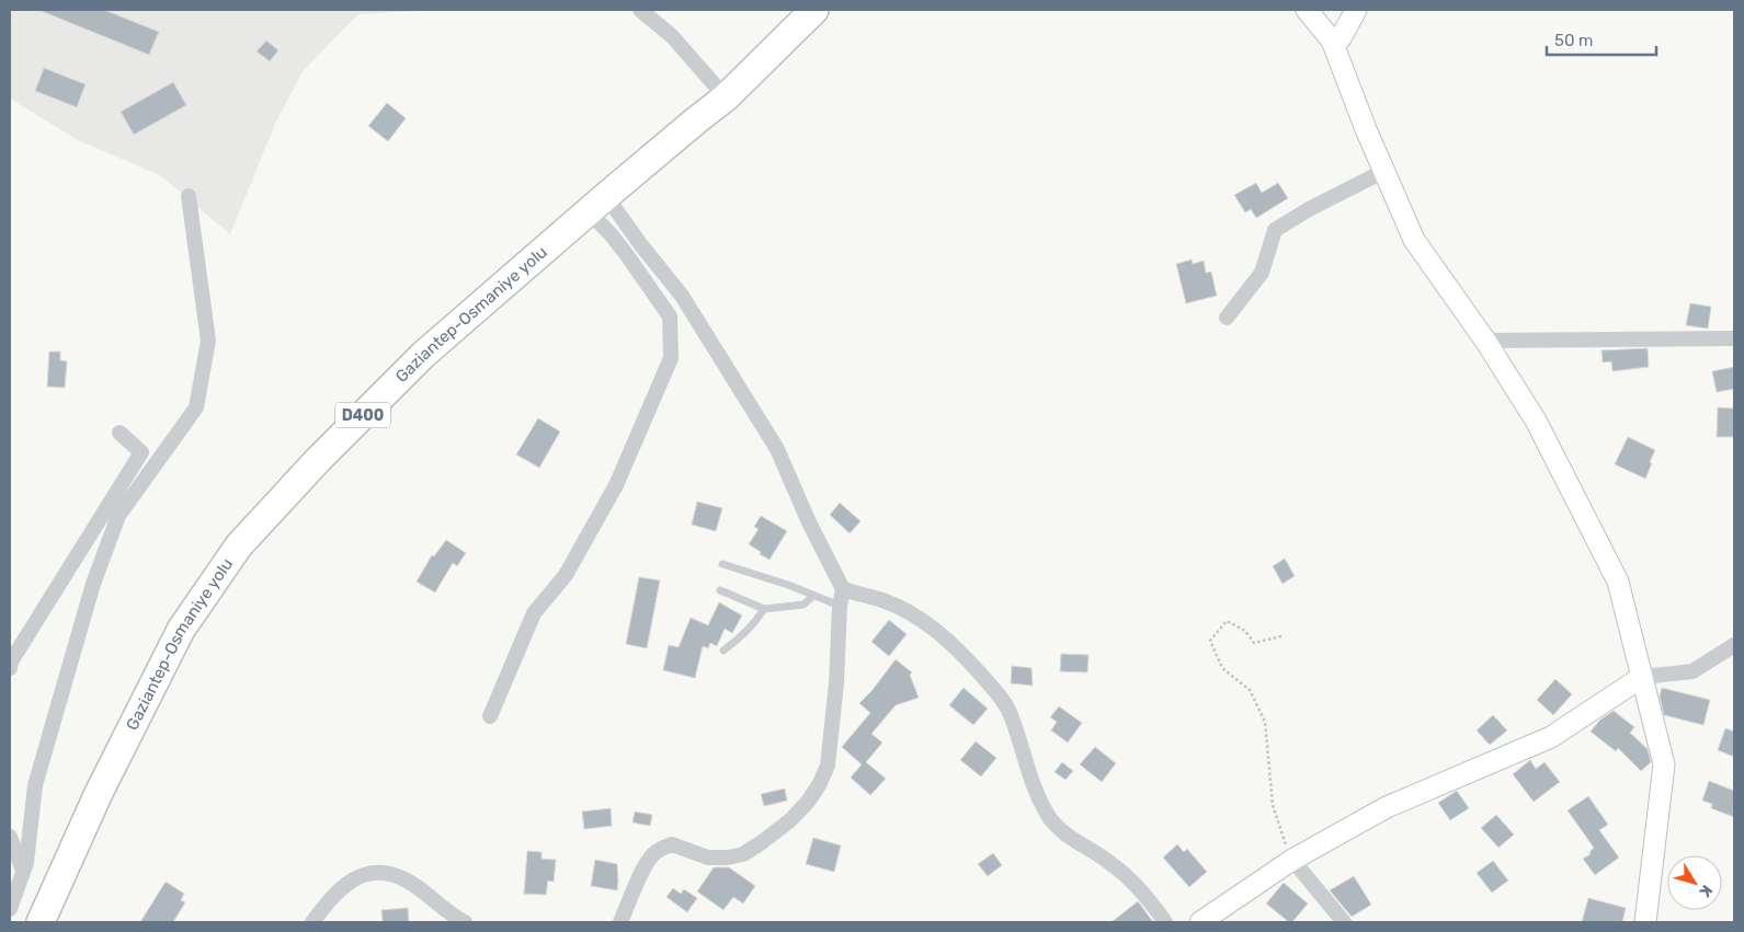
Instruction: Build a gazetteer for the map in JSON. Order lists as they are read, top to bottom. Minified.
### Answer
{"streets":{"highway":["Gaziantep-Osmaniye yolu","D400"]},"scale_bar":"50 m","north":"bottom right"}
